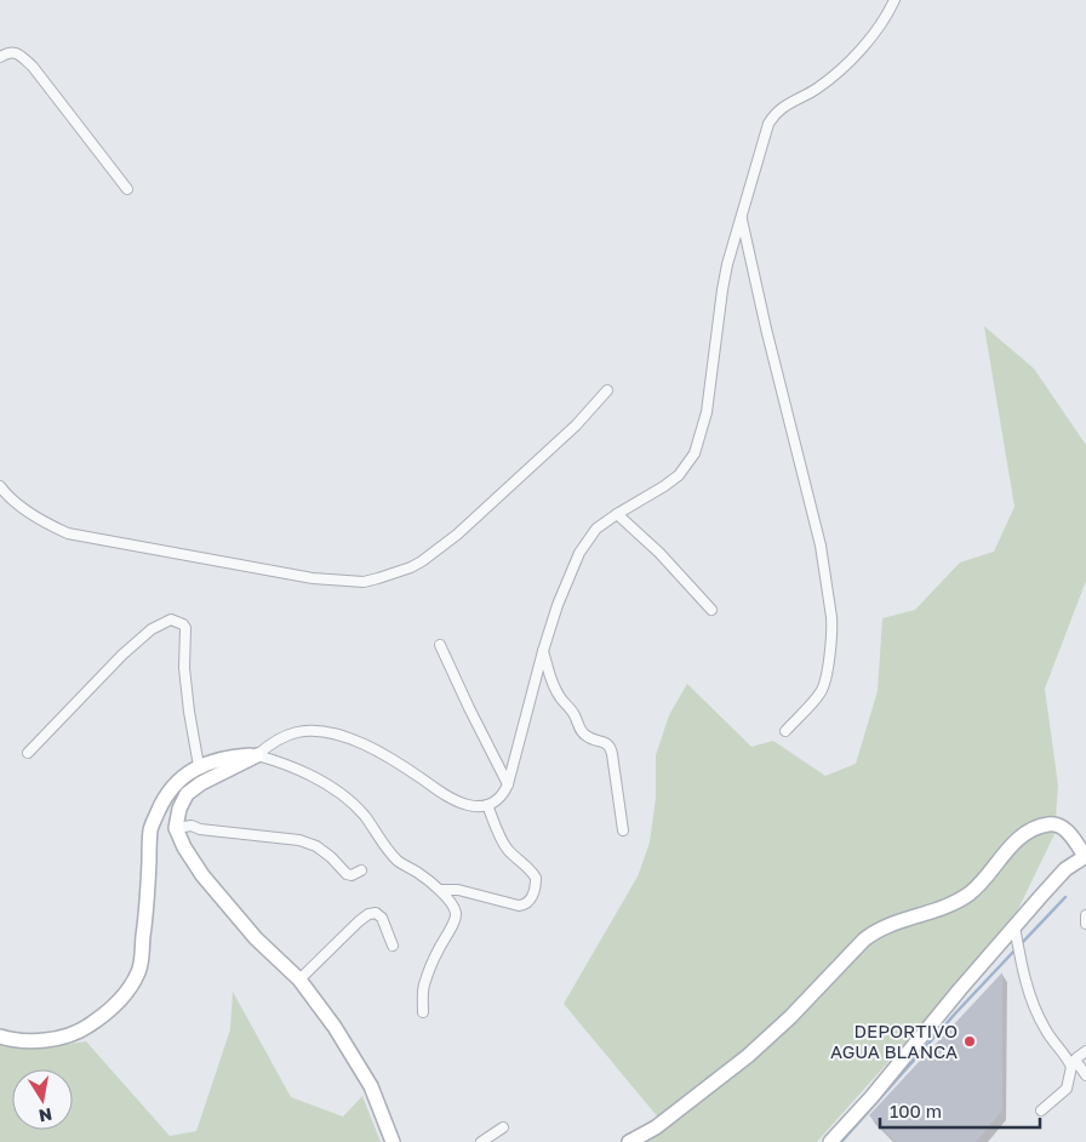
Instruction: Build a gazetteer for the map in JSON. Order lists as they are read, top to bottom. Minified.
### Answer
{"places":["DEPORTIVO AGUA BLANCA"],"scale_bar":"100 m","north":"bottom"}
